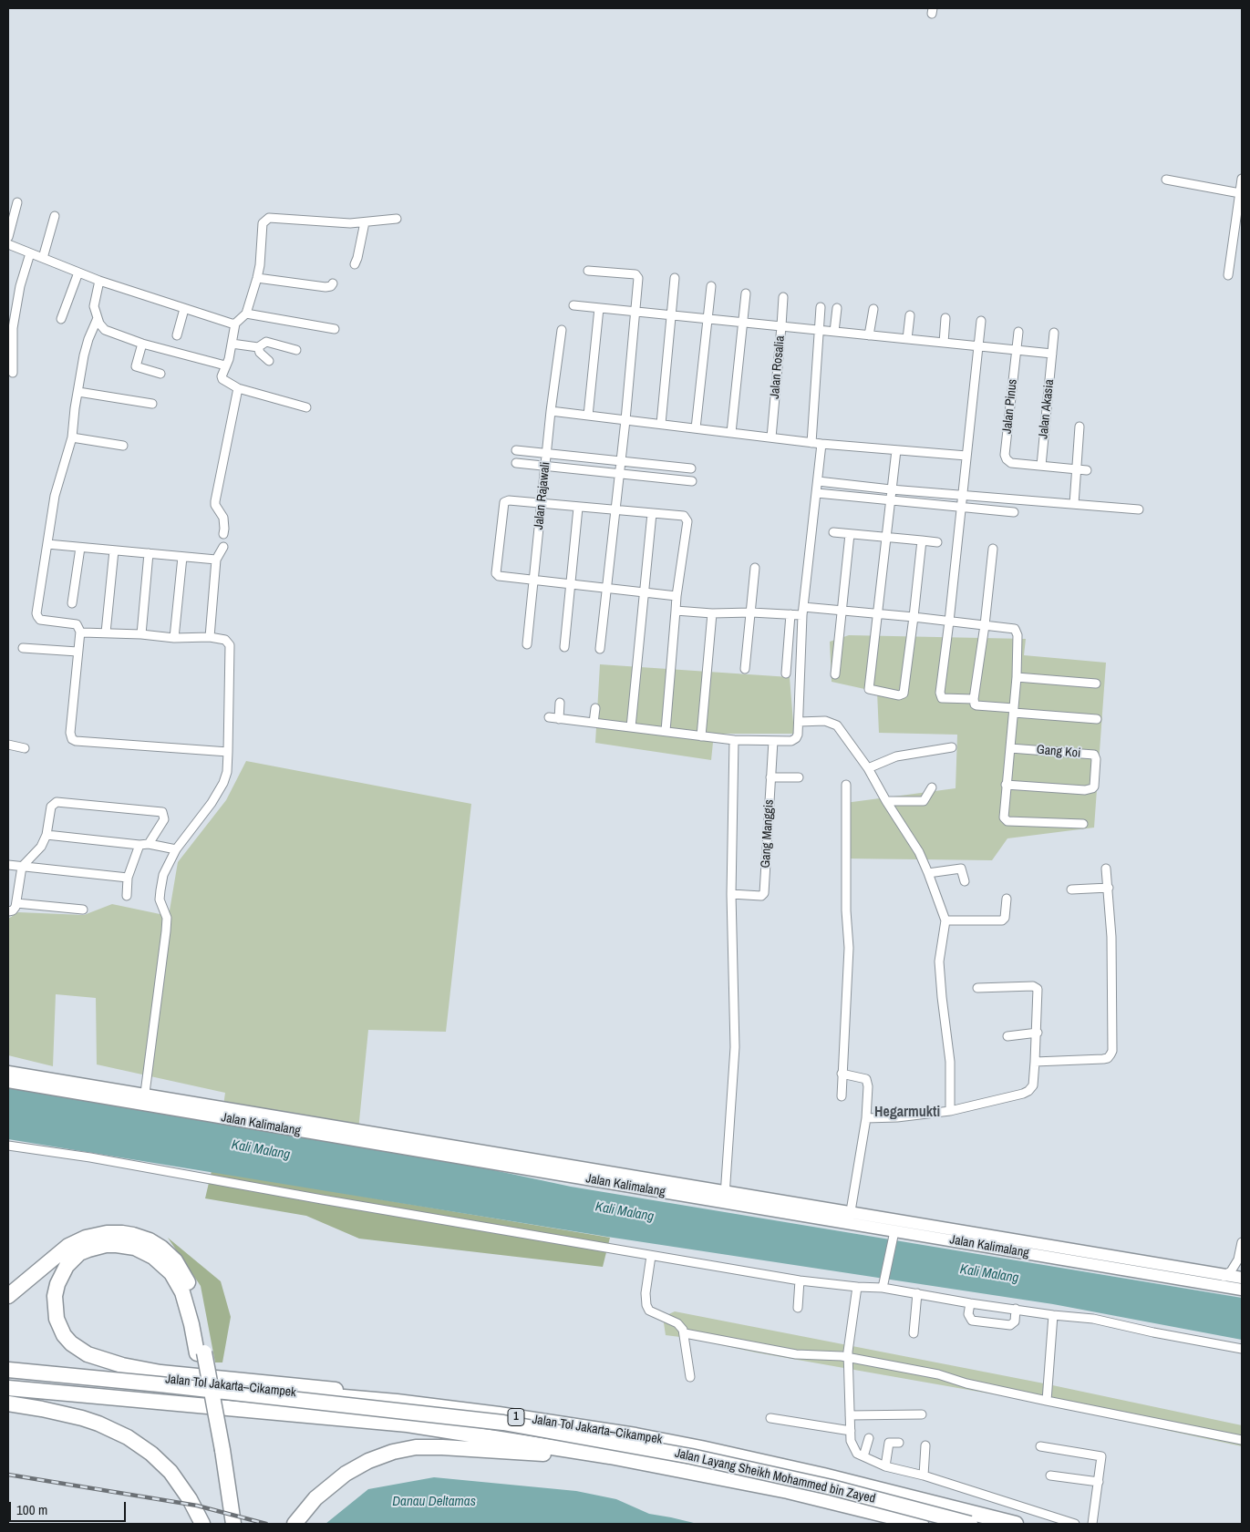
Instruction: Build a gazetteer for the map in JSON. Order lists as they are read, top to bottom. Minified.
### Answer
{"streets":{"highway":["Jalan Tol Jakarta–Cikampek","1","Jalan Layang Sheikh Mohammed bin Zayed"],"main road":["Jalan Kalimalang"],"street":["Jalan Rosalia","Jalan Pinus","Jalan Akasia","Jalan Rajawali","Gang Koi","Gang Manggis"]},"crossings":[["Jalan Pinus","Jalan Akasia"]],"districts":["Hegarmukti"],"water":["Kali Malang","Danau Deltamas"],"scale_bar":"100 m"}
